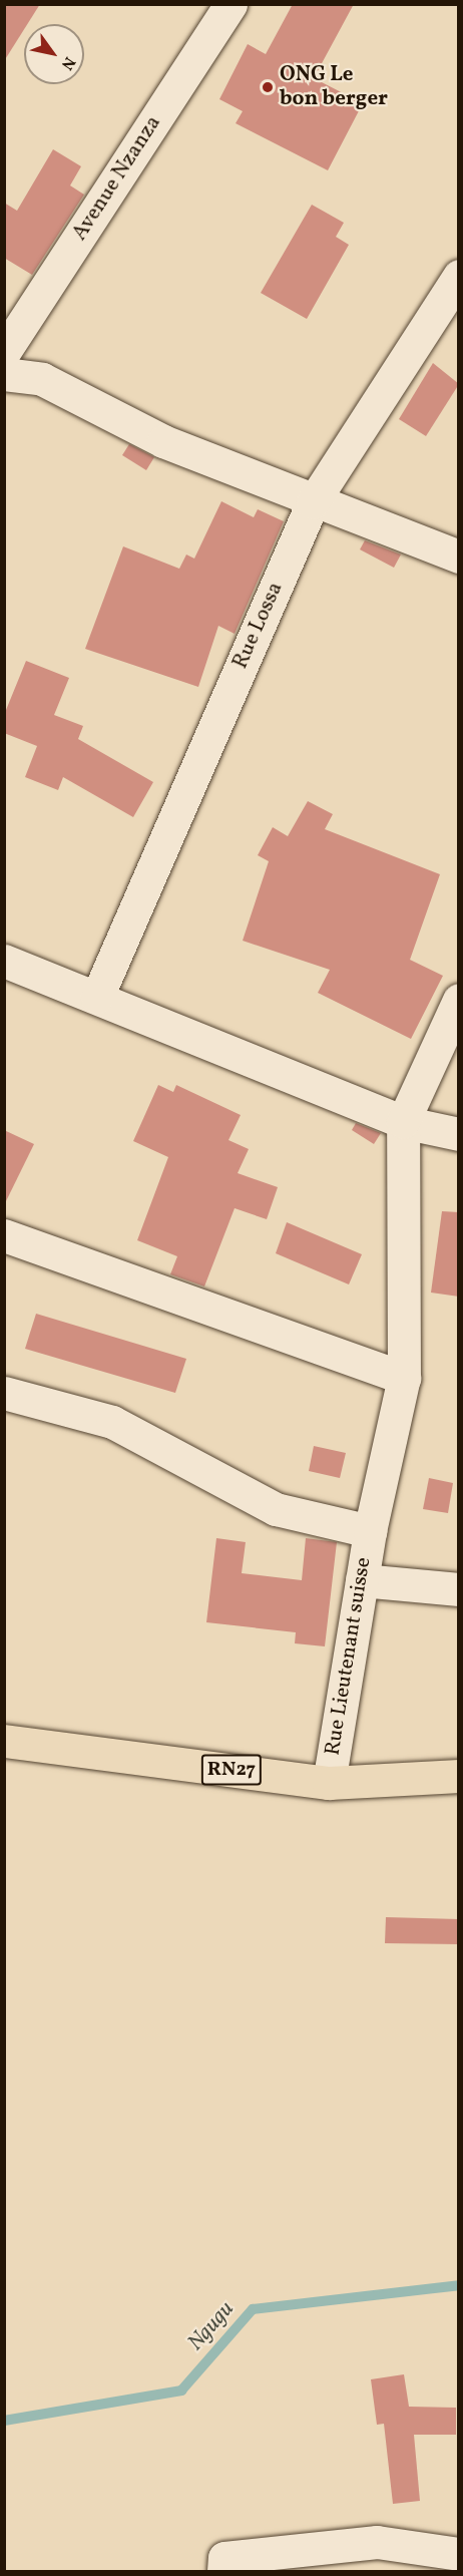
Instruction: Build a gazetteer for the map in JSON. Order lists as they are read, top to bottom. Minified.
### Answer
{"streets":{"main road":["RN27"],"street":["Avenue Nzanza","Rue Lossa","Rue Lieutenant suisse"]},"crossings":[["Rue Lieutenant suisse","RN27"]],"water":["Ngugu"],"places":["ONG Le bon berger"],"north":"bottom right"}
